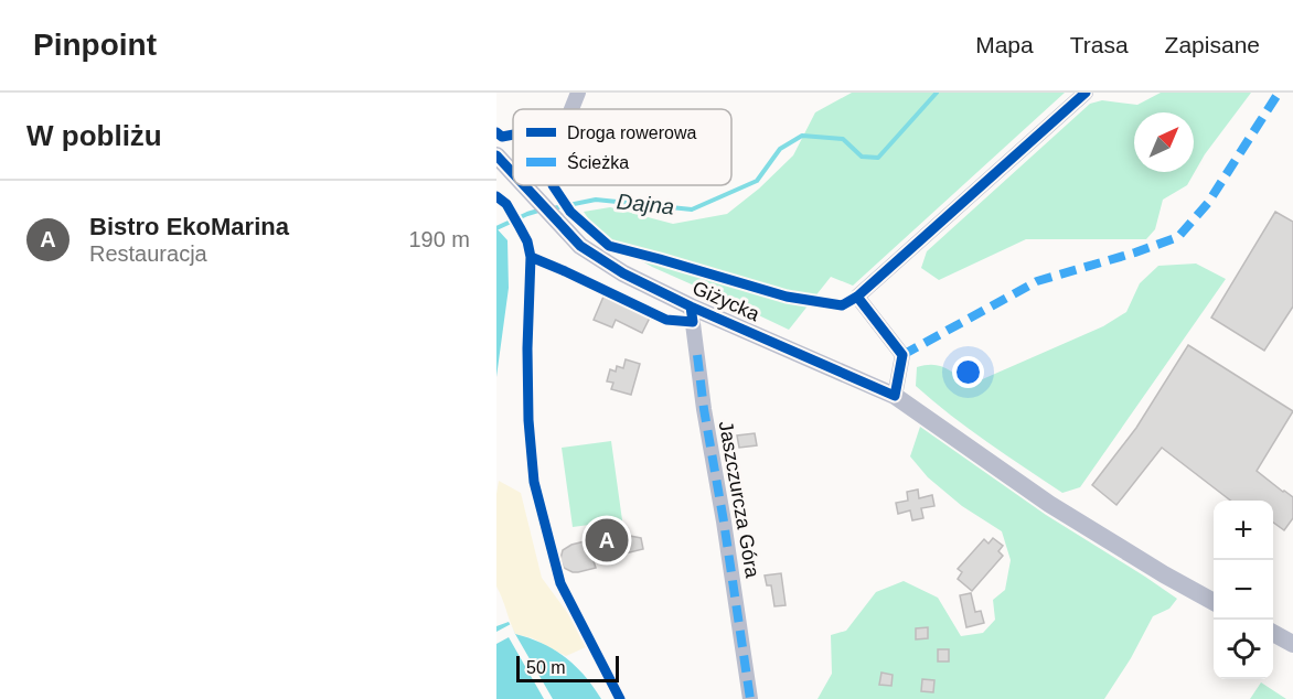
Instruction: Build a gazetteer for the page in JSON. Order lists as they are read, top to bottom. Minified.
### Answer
{"streets":{"street":["Giżycka","Jaszczurcza Góra"]},"crossings":[["Giżycka","Jaszczurcza Góra"]],"water":["Dajna"],"legend":["Droga rowerowa","Ścieżka"],"scale_bar":"50 m","north":"top right","page":{"header":"Pinpoint","nav":["Mapa","Trasa","Zapisane"],"heading":"W pobliżu","list":[{"mark":"A","name":"Bistro EkoMarina","note":"Restauracja","value":"190 m"}],"map_buttons":["+","−"],"pins":"A","scale":"50 m"}}
